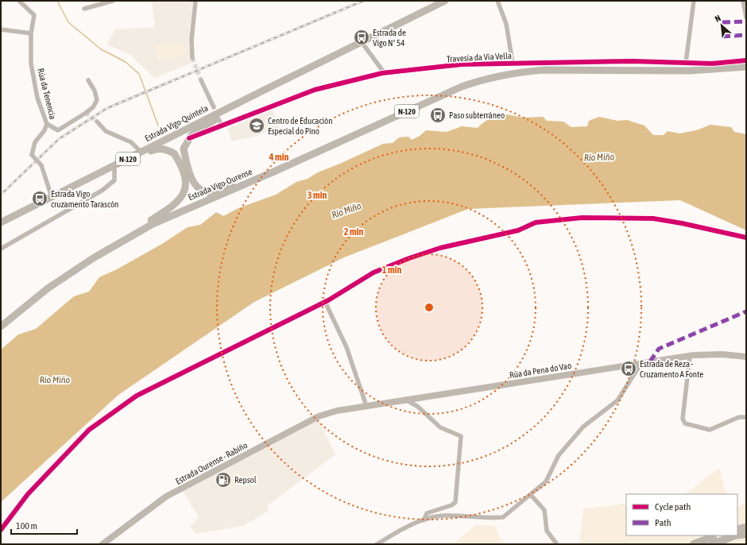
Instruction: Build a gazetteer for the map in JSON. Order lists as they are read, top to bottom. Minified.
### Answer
{"streets":{"highway":["N-120","Estrada Vigo-Quintela","Estrada Vigo-Ourense"],"main road":["Rúa da Pena do Vao","Estrada Ourense - Rabiño"],"street":["Travesía da Vía Vella","Rúa da Tenencia"]},"crossings":[["Rúa da Tenencia","Estrada Vigo-Quintela"],["N-120","Estrada Vigo-Quintela"],["Rúa da Pena do Vao","Estrada Ourense - Rabiño"]],"water":["Río Miño"],"places":{"bus stop":["Estrada de Vigo Nº 54","Paso subterráneo","Estrada Vigo cruzamento Tarascón","Estrada de Reza - Cruzamento A Fonte"],"school or university":["Centro de Educación Especial do Pino"],"fuel station":["Repsol"]},"legend":["Cycle path","Path"],"scale_bar":"100 m","north":"top left","rings":["4 min","3 min","2 min","1 min"]}
